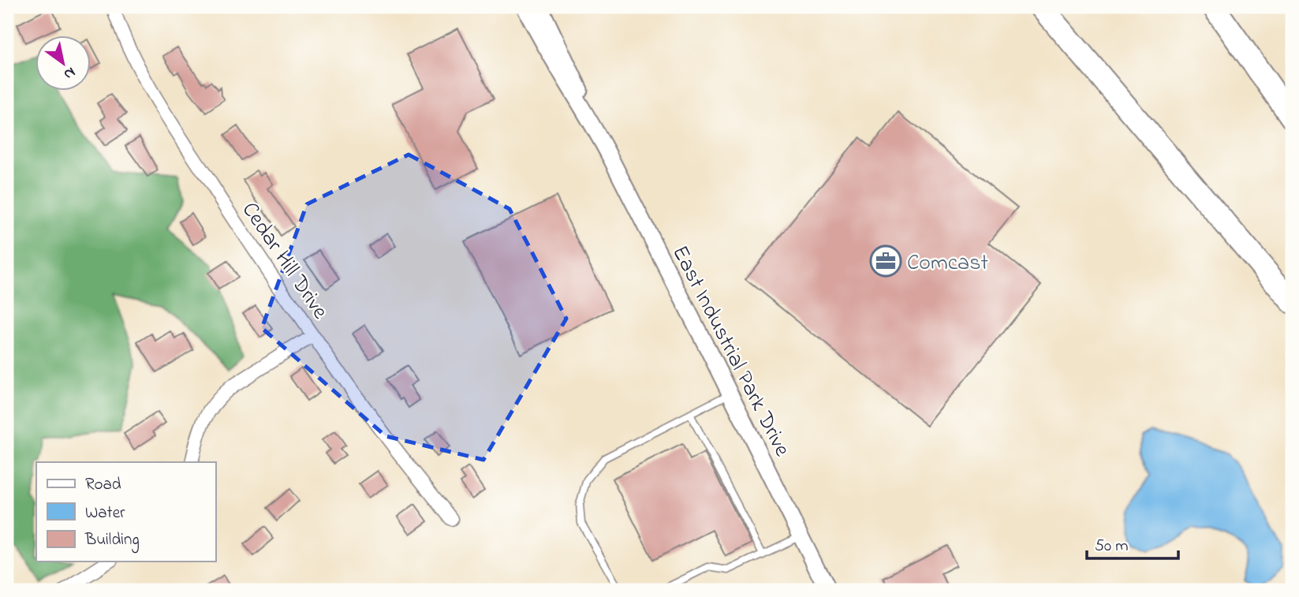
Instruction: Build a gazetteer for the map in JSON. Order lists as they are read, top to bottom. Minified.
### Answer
{"streets":{"street":["Cedar Hill Drive","East Industrial Park Drive"]},"places":{"office":["Comcast"]},"legend":["Road","Water","Building"],"scale_bar":"50 m","north":"bottom right"}
